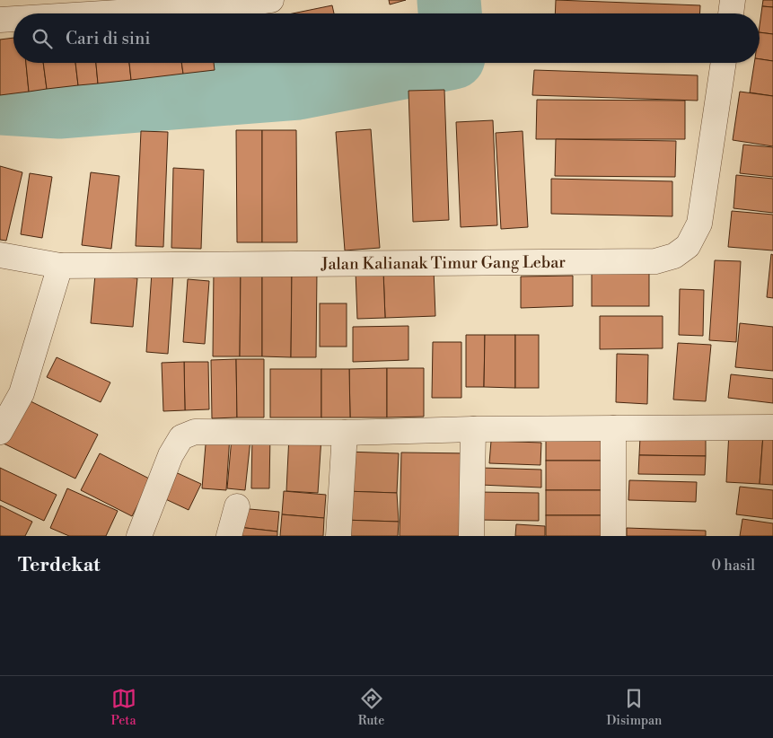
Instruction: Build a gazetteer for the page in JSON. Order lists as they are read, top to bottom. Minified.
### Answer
{"streets":{"street":["Jalan Kalianak Timur Gang Lebar"]},"page":{"search":"Cari di sini","heading":["Terdekat","0 hasil"],"nav":["Peta","Rute","Disimpan"]}}
